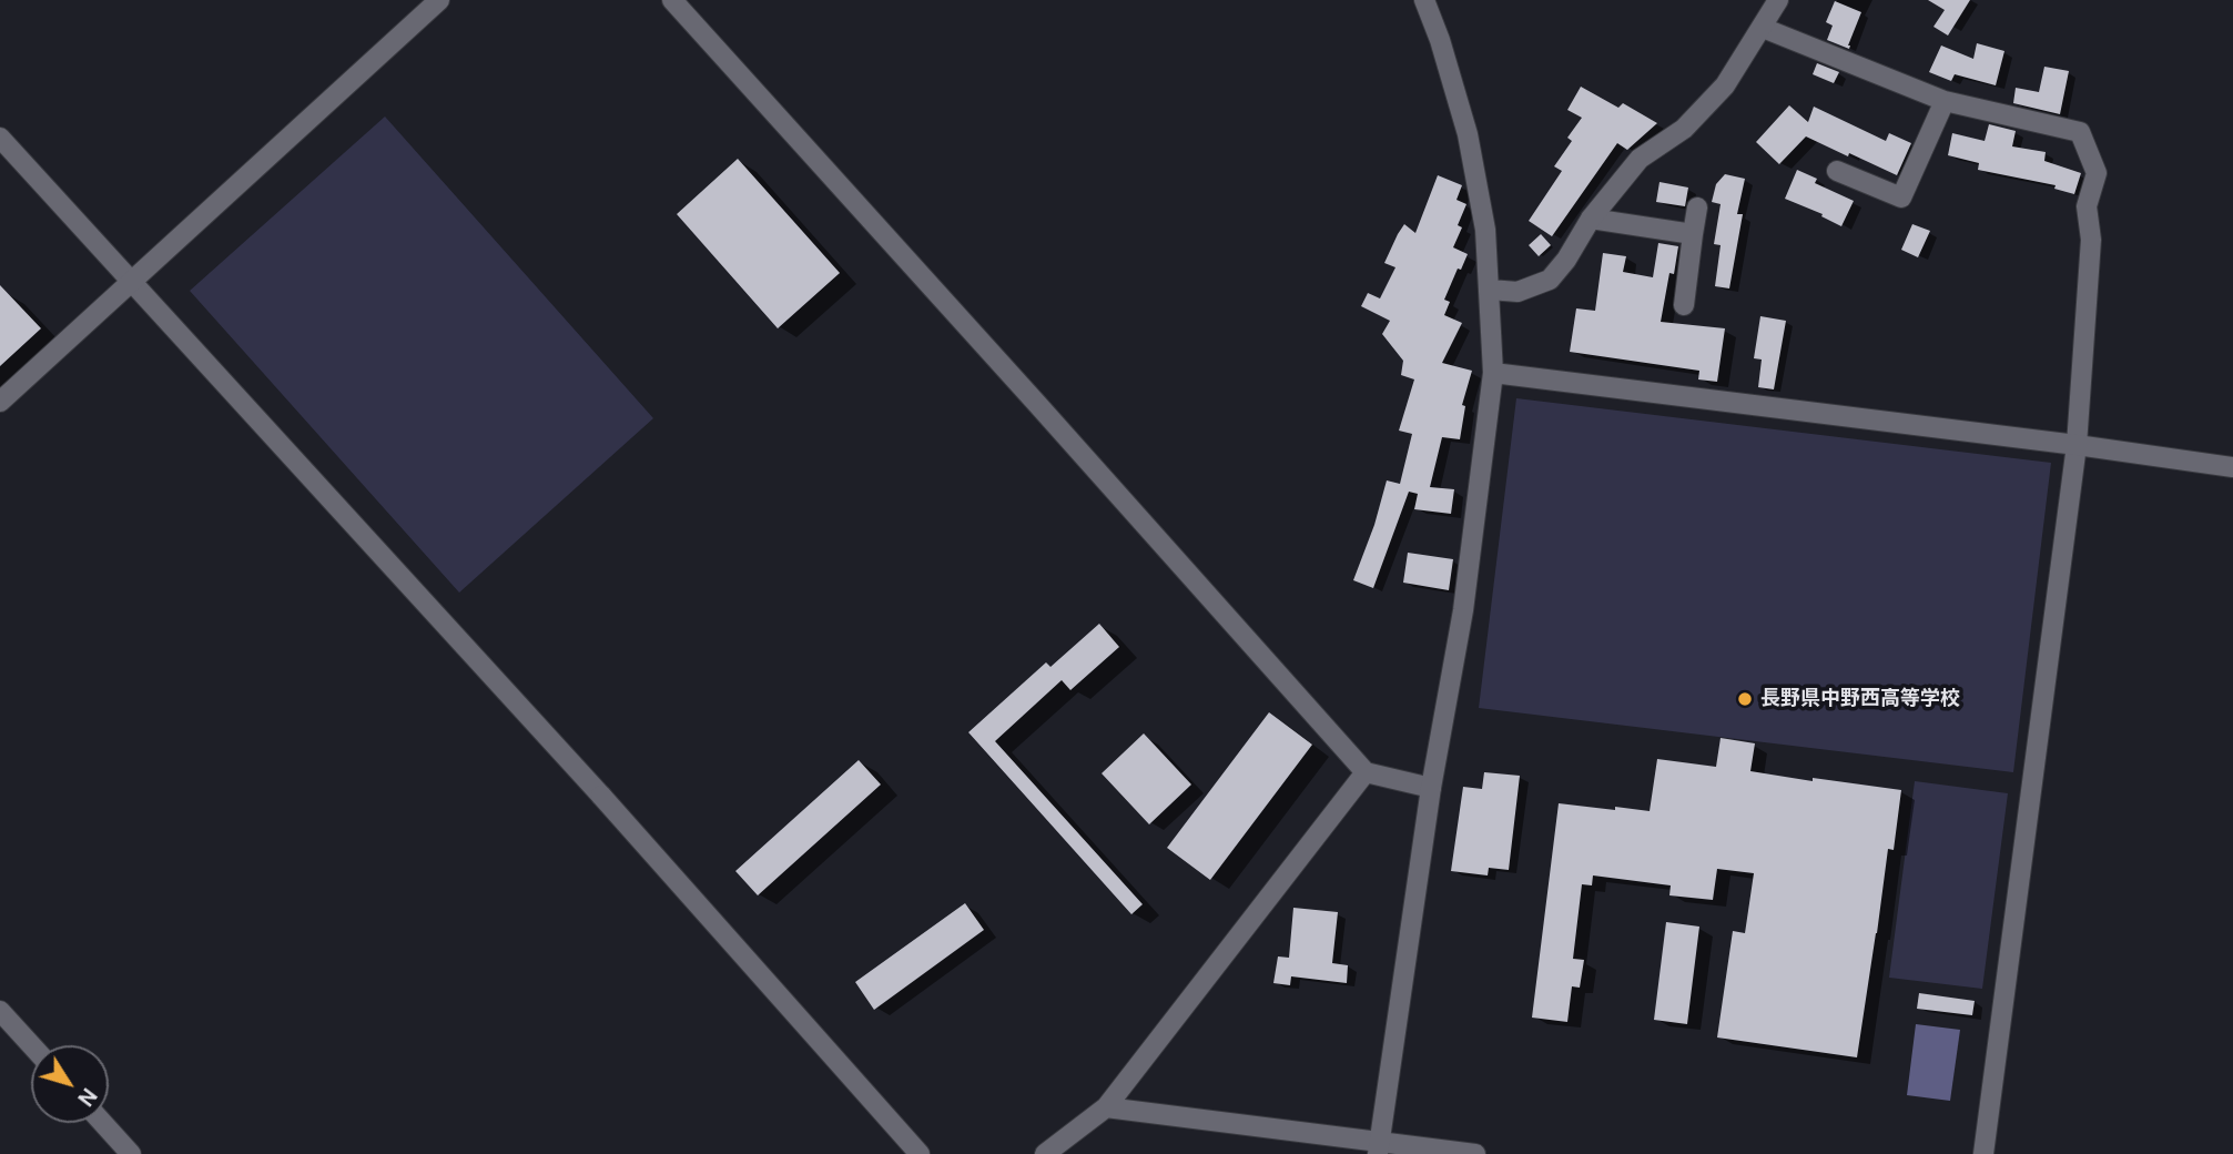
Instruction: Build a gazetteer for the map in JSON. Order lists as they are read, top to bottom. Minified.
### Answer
{"places":["長野県中野西高等学校"],"north":"bottom right"}
